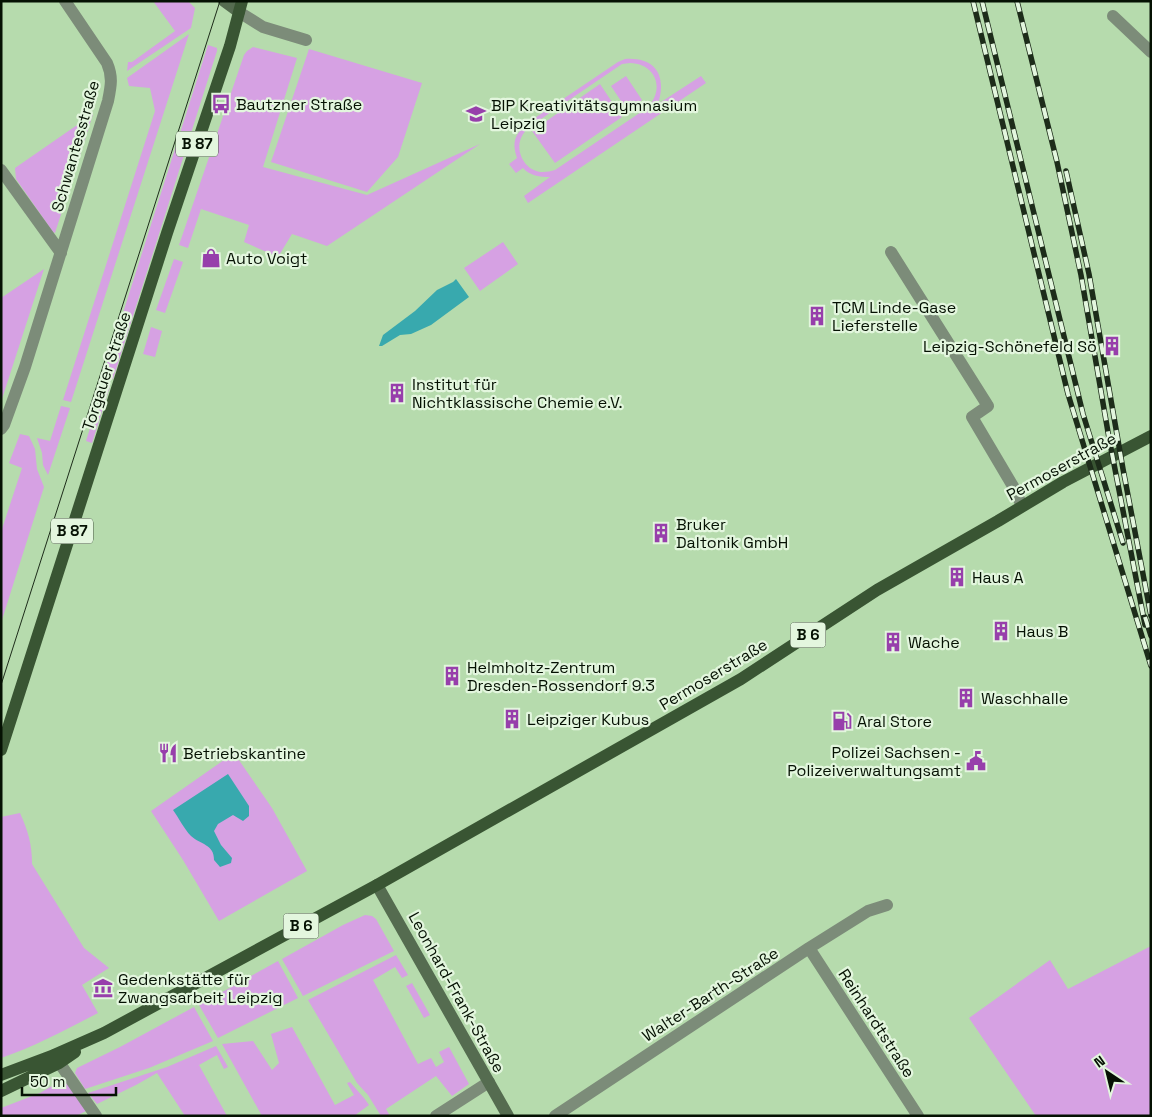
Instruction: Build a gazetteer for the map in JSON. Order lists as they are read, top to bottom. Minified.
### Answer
{"streets":{"main road":["B 87","Torgauer Straße","Permoserstraße","B 6"],"street":["Schwantesstraße","Leonhard-Frank-Straße","Walter-Barth-Straße","Reinhardtstraße"]},"crossings":[["Permoserstraße","Leonhard-Frank-Straße"],["Walter-Barth-Straße","Reinhardtstraße"]],"places":{"bus stop":["Bautzner Straße"],"school or university":["BIP Kreativitätsgymnasium Leipzig"],"shop":["Auto Voigt"],"building":["TCM Linde-Gase Lieferstelle","Leipzig-Schönefeld Sö","Institut für Nichtklassische Chemie e.V.","Bruker Daltonik GmbH","Haus A","Haus B","Wache","Helmholtz-Zentrum Dresden-Rossendorf 9.3","Waschhalle","Leipziger Kubus"],"fuel station":["Aral Store"],"restaurant":["Betriebskantine"],"public building":["Polizei Sachsen - Polizeiverwaltungsamt"],"museum":["Gedenkstätte für Zwangsarbeit Leipzig"]},"scale_bar":"50 m","north":"top left"}
